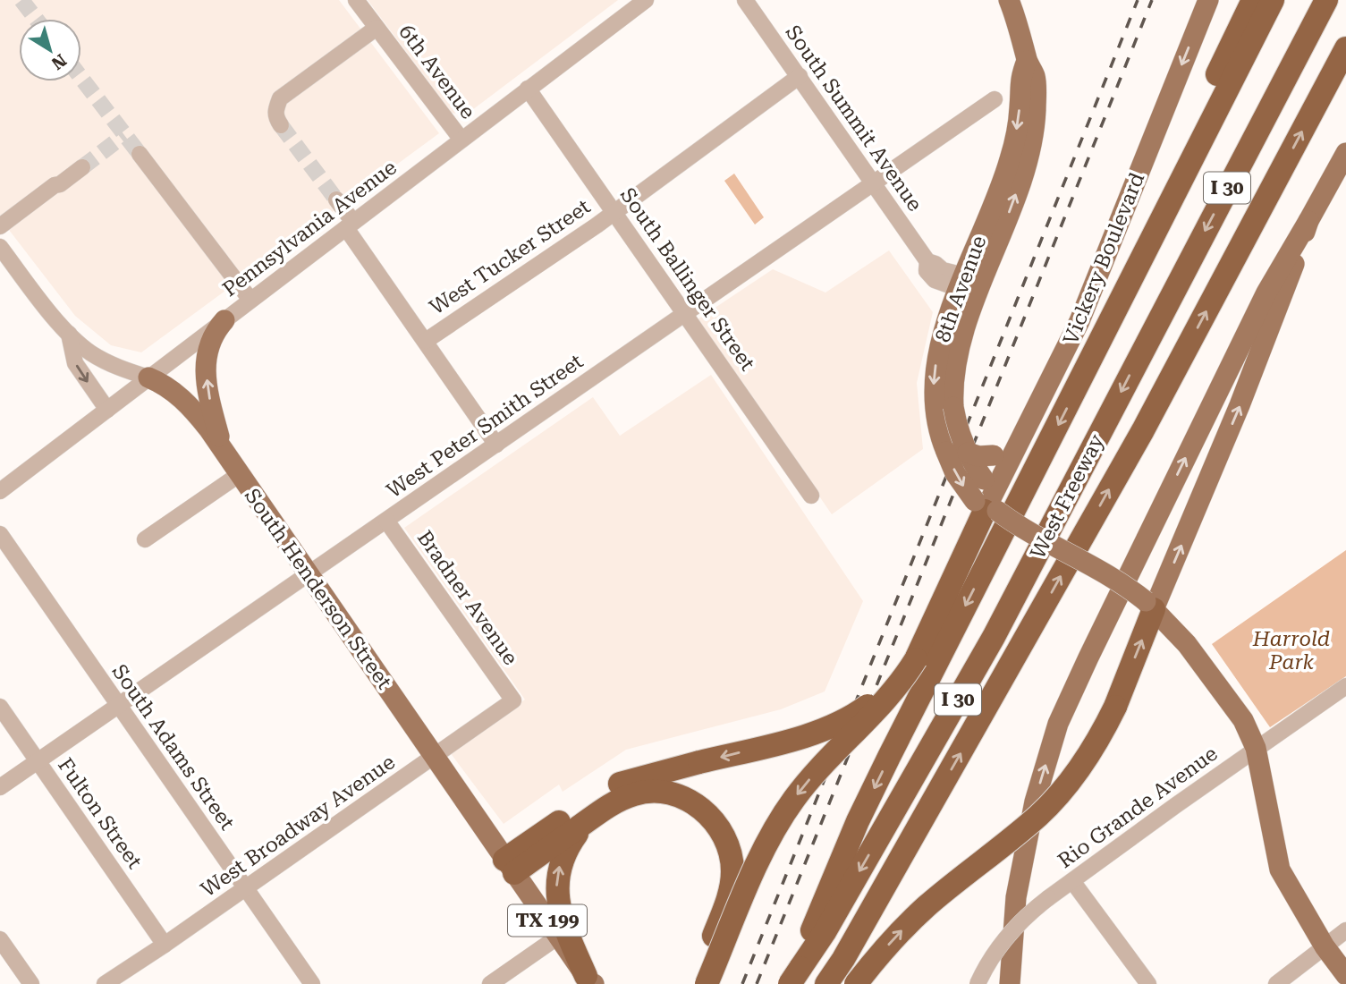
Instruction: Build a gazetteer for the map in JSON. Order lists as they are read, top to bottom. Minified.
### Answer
{"streets":{"highway":["I 30","West Freeway"],"main road":["Vickery Boulevard","8th Avenue","South Henderson Street","TX 199"],"street":["6th Avenue","South Summit Avenue","Pennsylvania Avenue","West Tucker Street","South Ballinger Street","West Peter Smith Street","Bradner Avenue","South Adams Street","Rio Grande Avenue","Fulton Street","West Broadway Avenue"]},"crossings":[["6th Avenue","Pennsylvania Avenue"],["South Summit Avenue","West Tucker Street"],["South Summit Avenue","8th Avenue"],["South Summit Avenue","West Peter Smith Street"],["Pennsylvania Avenue","South Ballinger Street"],["Pennsylvania Avenue","South Henderson Street"],["West Tucker Street","South Ballinger Street"],["Vickery Boulevard","8th Avenue"],["South Ballinger Street","West Peter Smith Street"],["West Peter Smith Street","South Henderson Street"],["West Peter Smith Street","Bradner Avenue"],["West Peter Smith Street","South Adams Street"],["West Peter Smith Street","Fulton Street"],["South Henderson Street","West Broadway Avenue"],["Bradner Avenue","West Broadway Avenue"],["South Adams Street","West Broadway Avenue"],["Fulton Street","West Broadway Avenue"]],"parks":["Harrold Park"],"north":"bottom right"}
